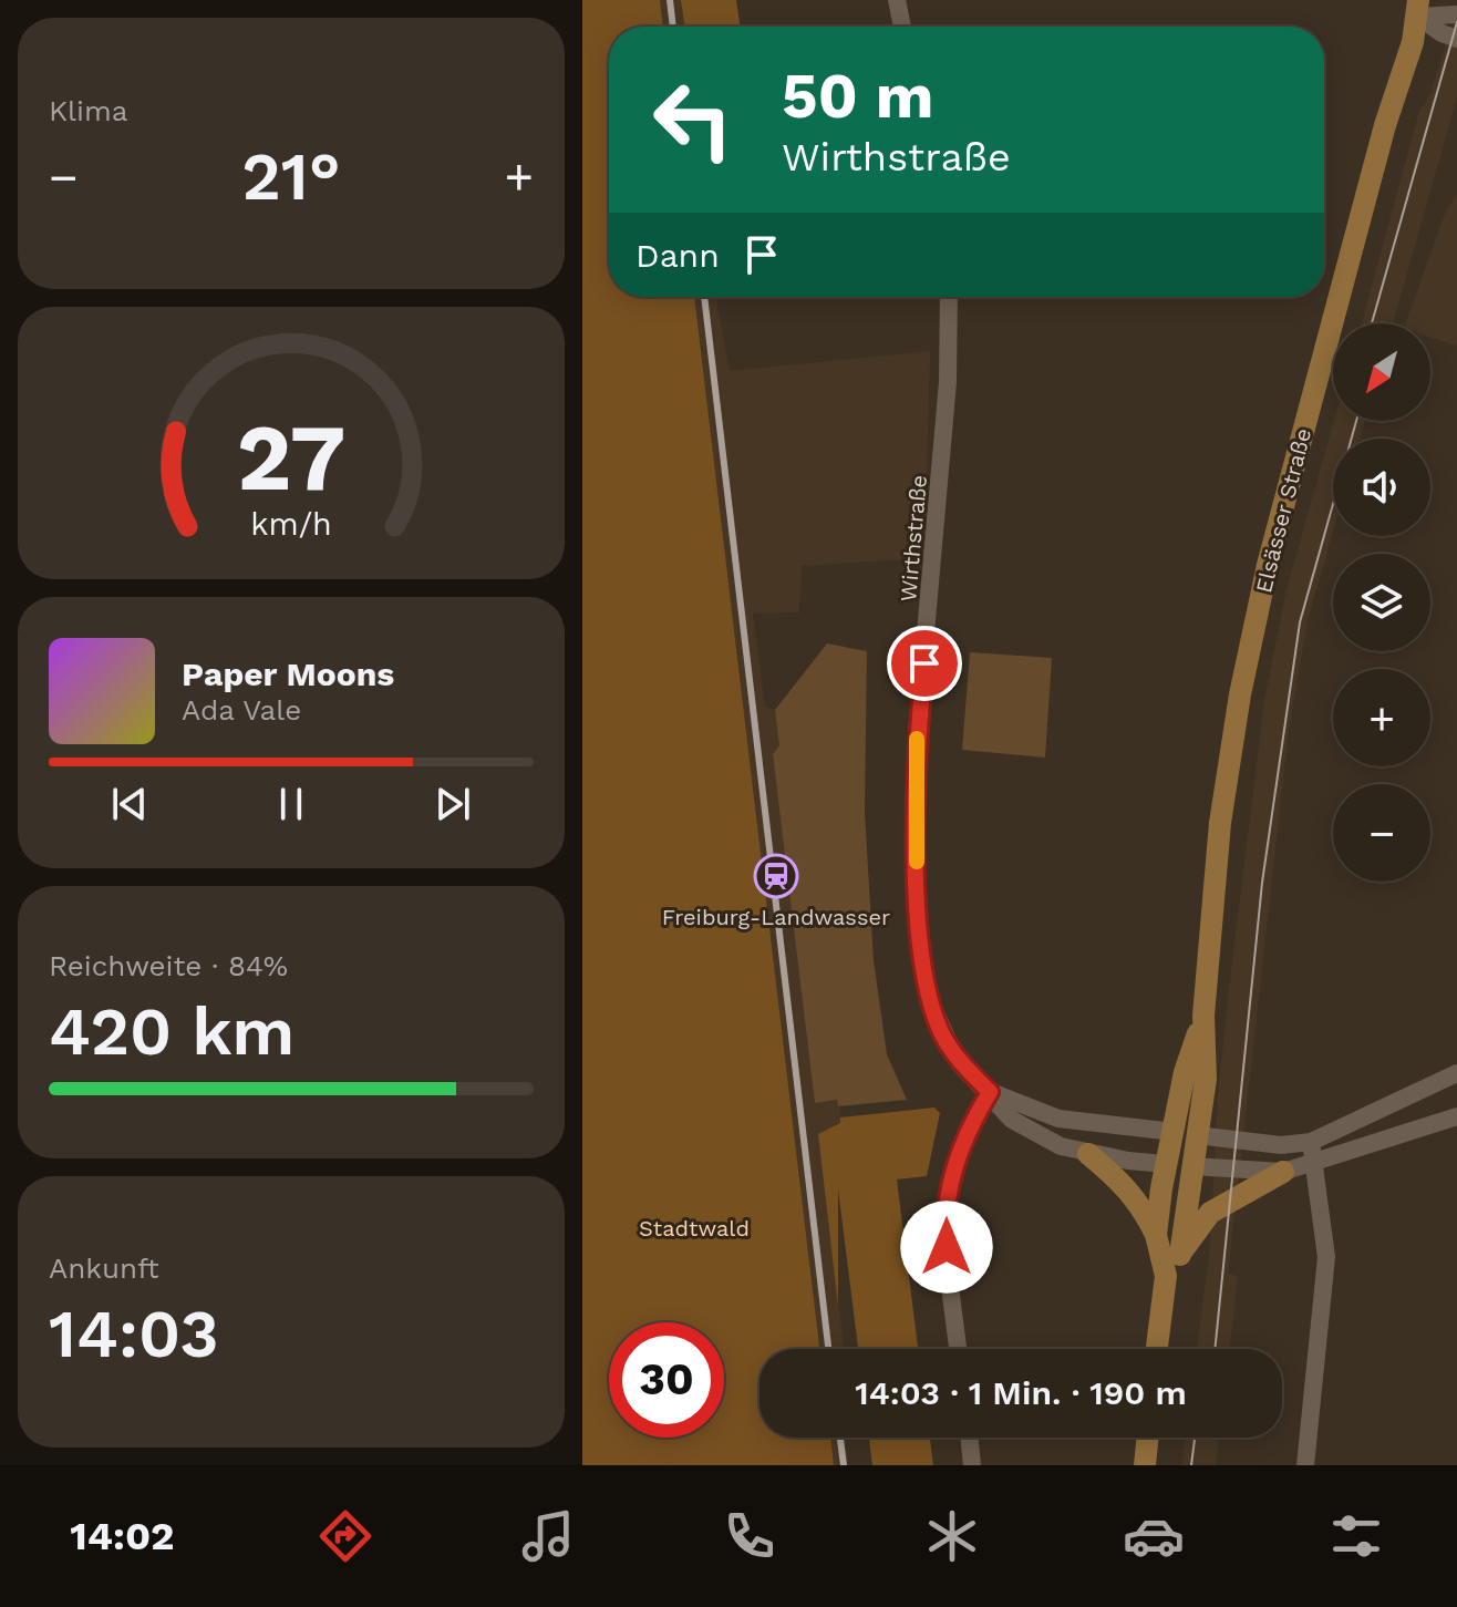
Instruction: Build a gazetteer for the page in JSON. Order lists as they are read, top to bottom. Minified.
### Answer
{"streets":{"main road":["Elsässer Straße"],"street":["Wirthstraße"]},"crossings":[["Elsässer Straße","Wirthstraße"]],"parks":["Stadtwald"],"places":{"station":["Freiburg-Landwasser"]},"north":"bottom left","page":{"tile":["Klima",["Reichweite · 84%","420 km"],["Ankunft","14:03"]],"turn":["50 m","Wirthstraße"],"heat":["−","21°","+"],"then":"Dann","map_buttons":["+","−"],"song":["Paper Moons","Ada Vale"],"limit":"30","trip":"14:03 · 1 Min. · 190 m","tabs":"14:02","gauge":["27","km/h"]}}
